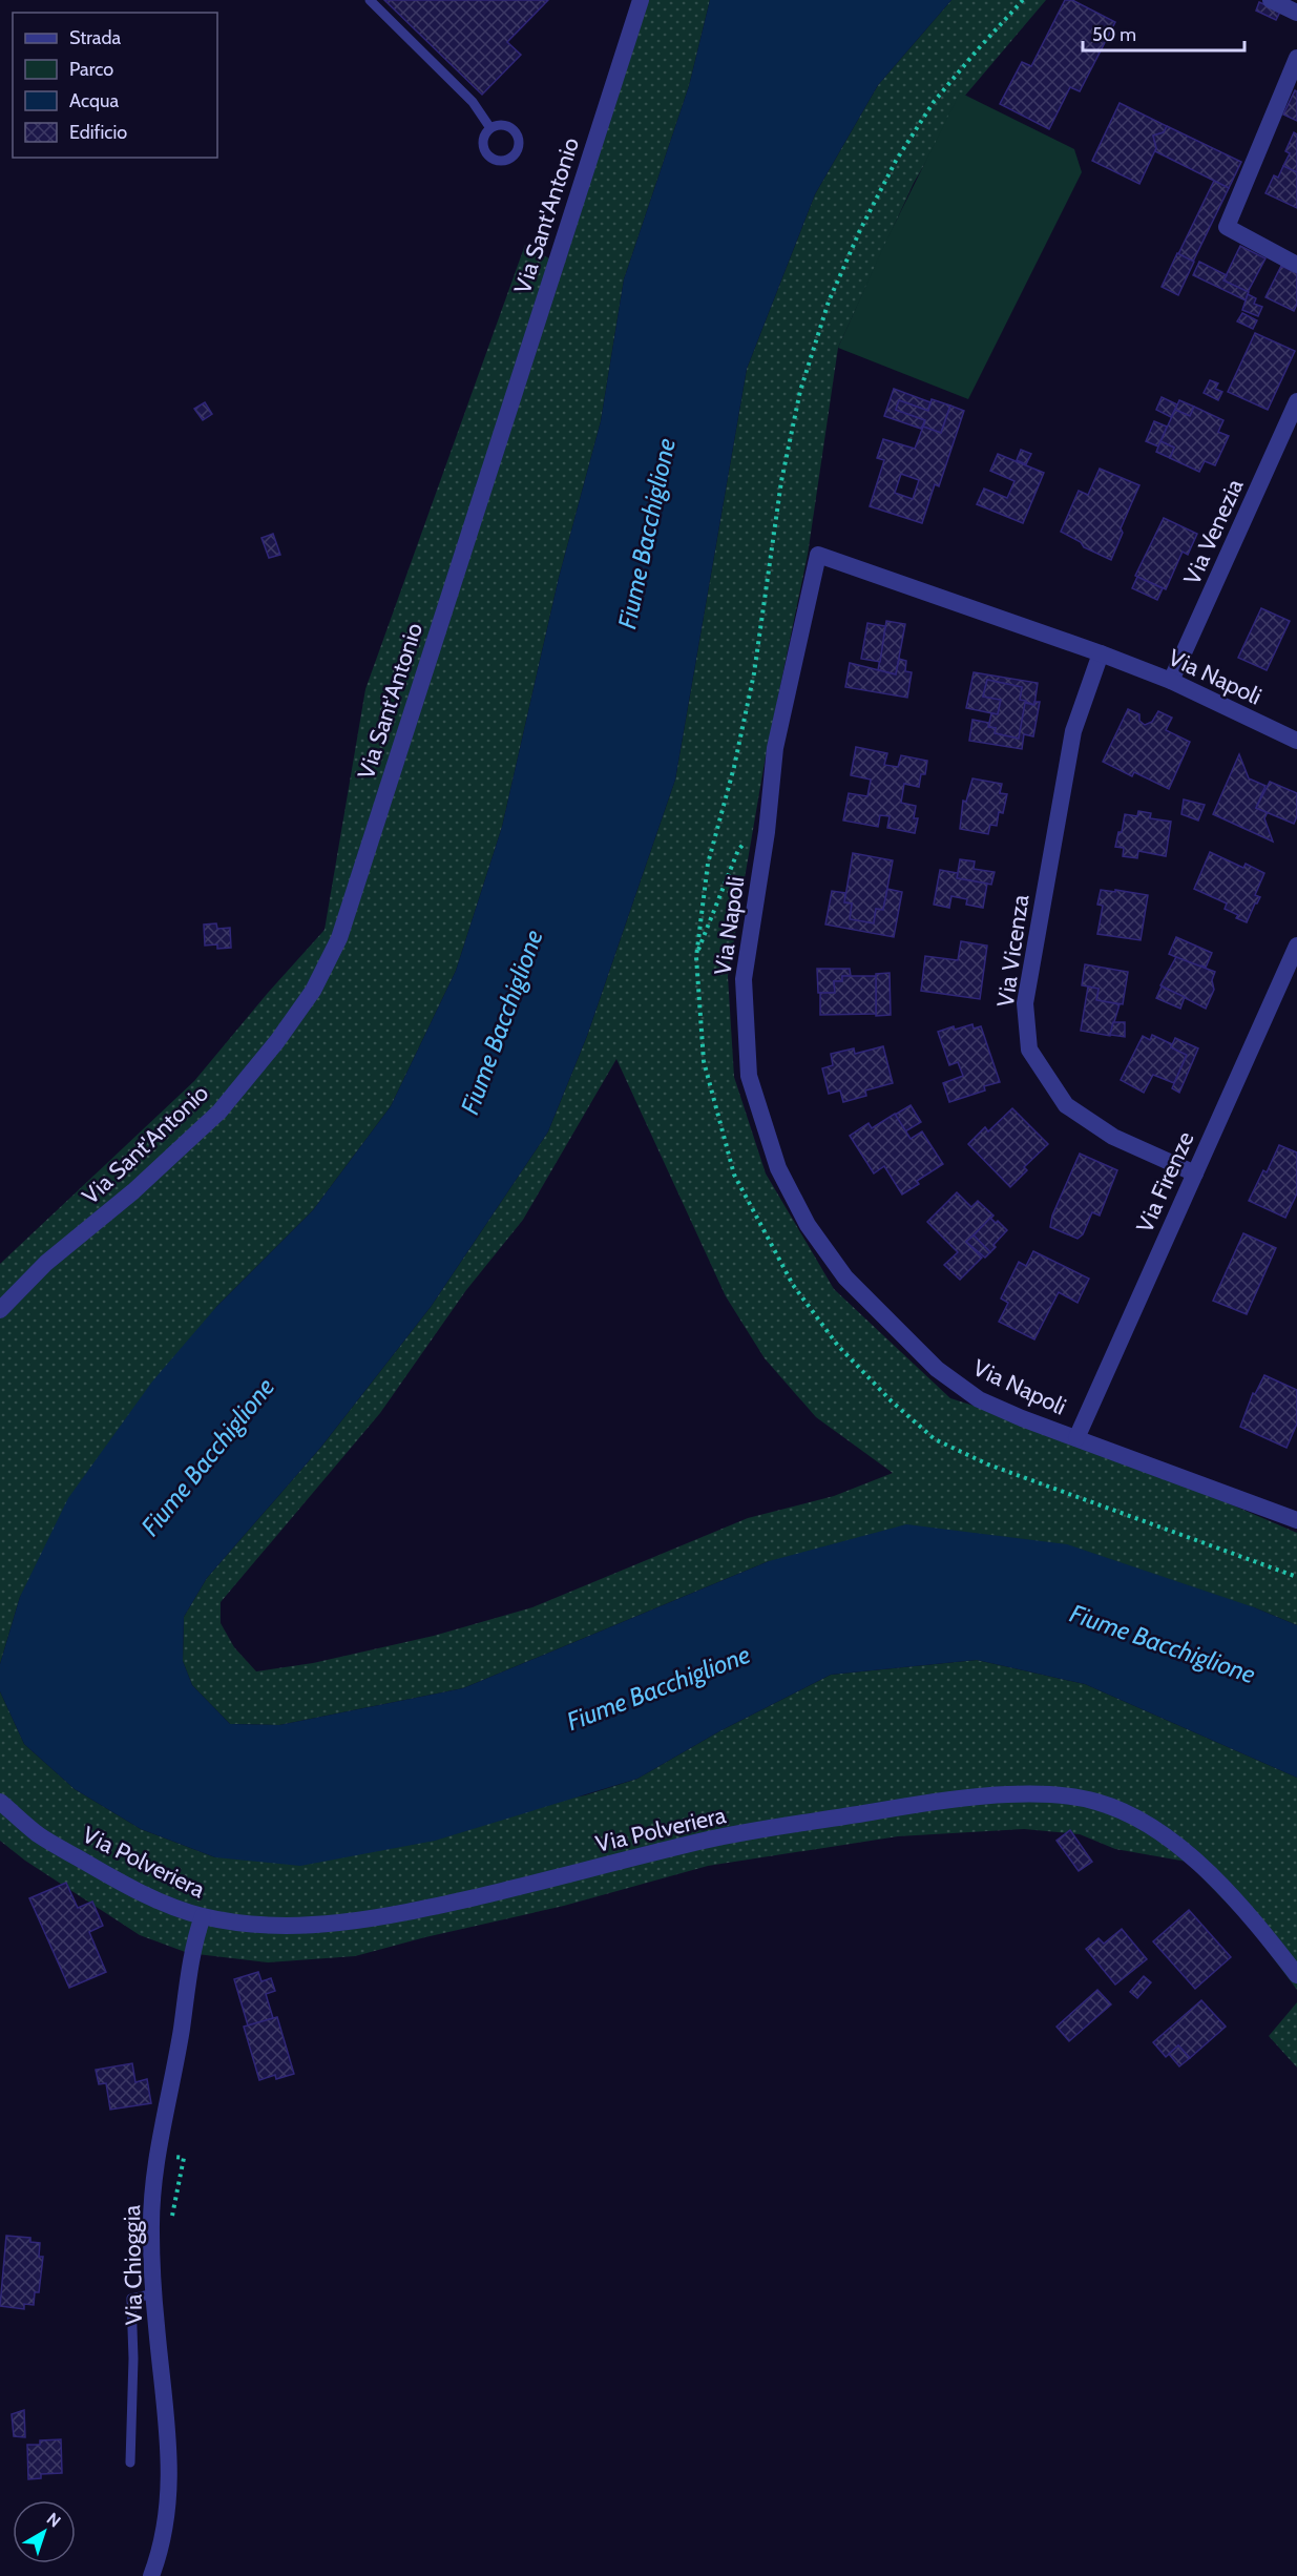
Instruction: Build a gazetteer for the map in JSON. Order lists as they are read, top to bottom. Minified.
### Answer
{"streets":{"street":["Via Sant'Antonio","Via Venezia","Via Napoli","Via Vicenza","Via Firenze","Via Polveriera","Via Chioggia"]},"crossings":[["Via Venezia","Via Napoli"],["Via Napoli","Via Vicenza"],["Via Napoli","Via Firenze"],["Via Vicenza","Via Firenze"],["Via Polveriera","Via Chioggia"]],"water":["Fiume Bacchiglione"],"legend":["Strada","Parco","Acqua","Edificio"],"scale_bar":"50 m","north":"top right"}
